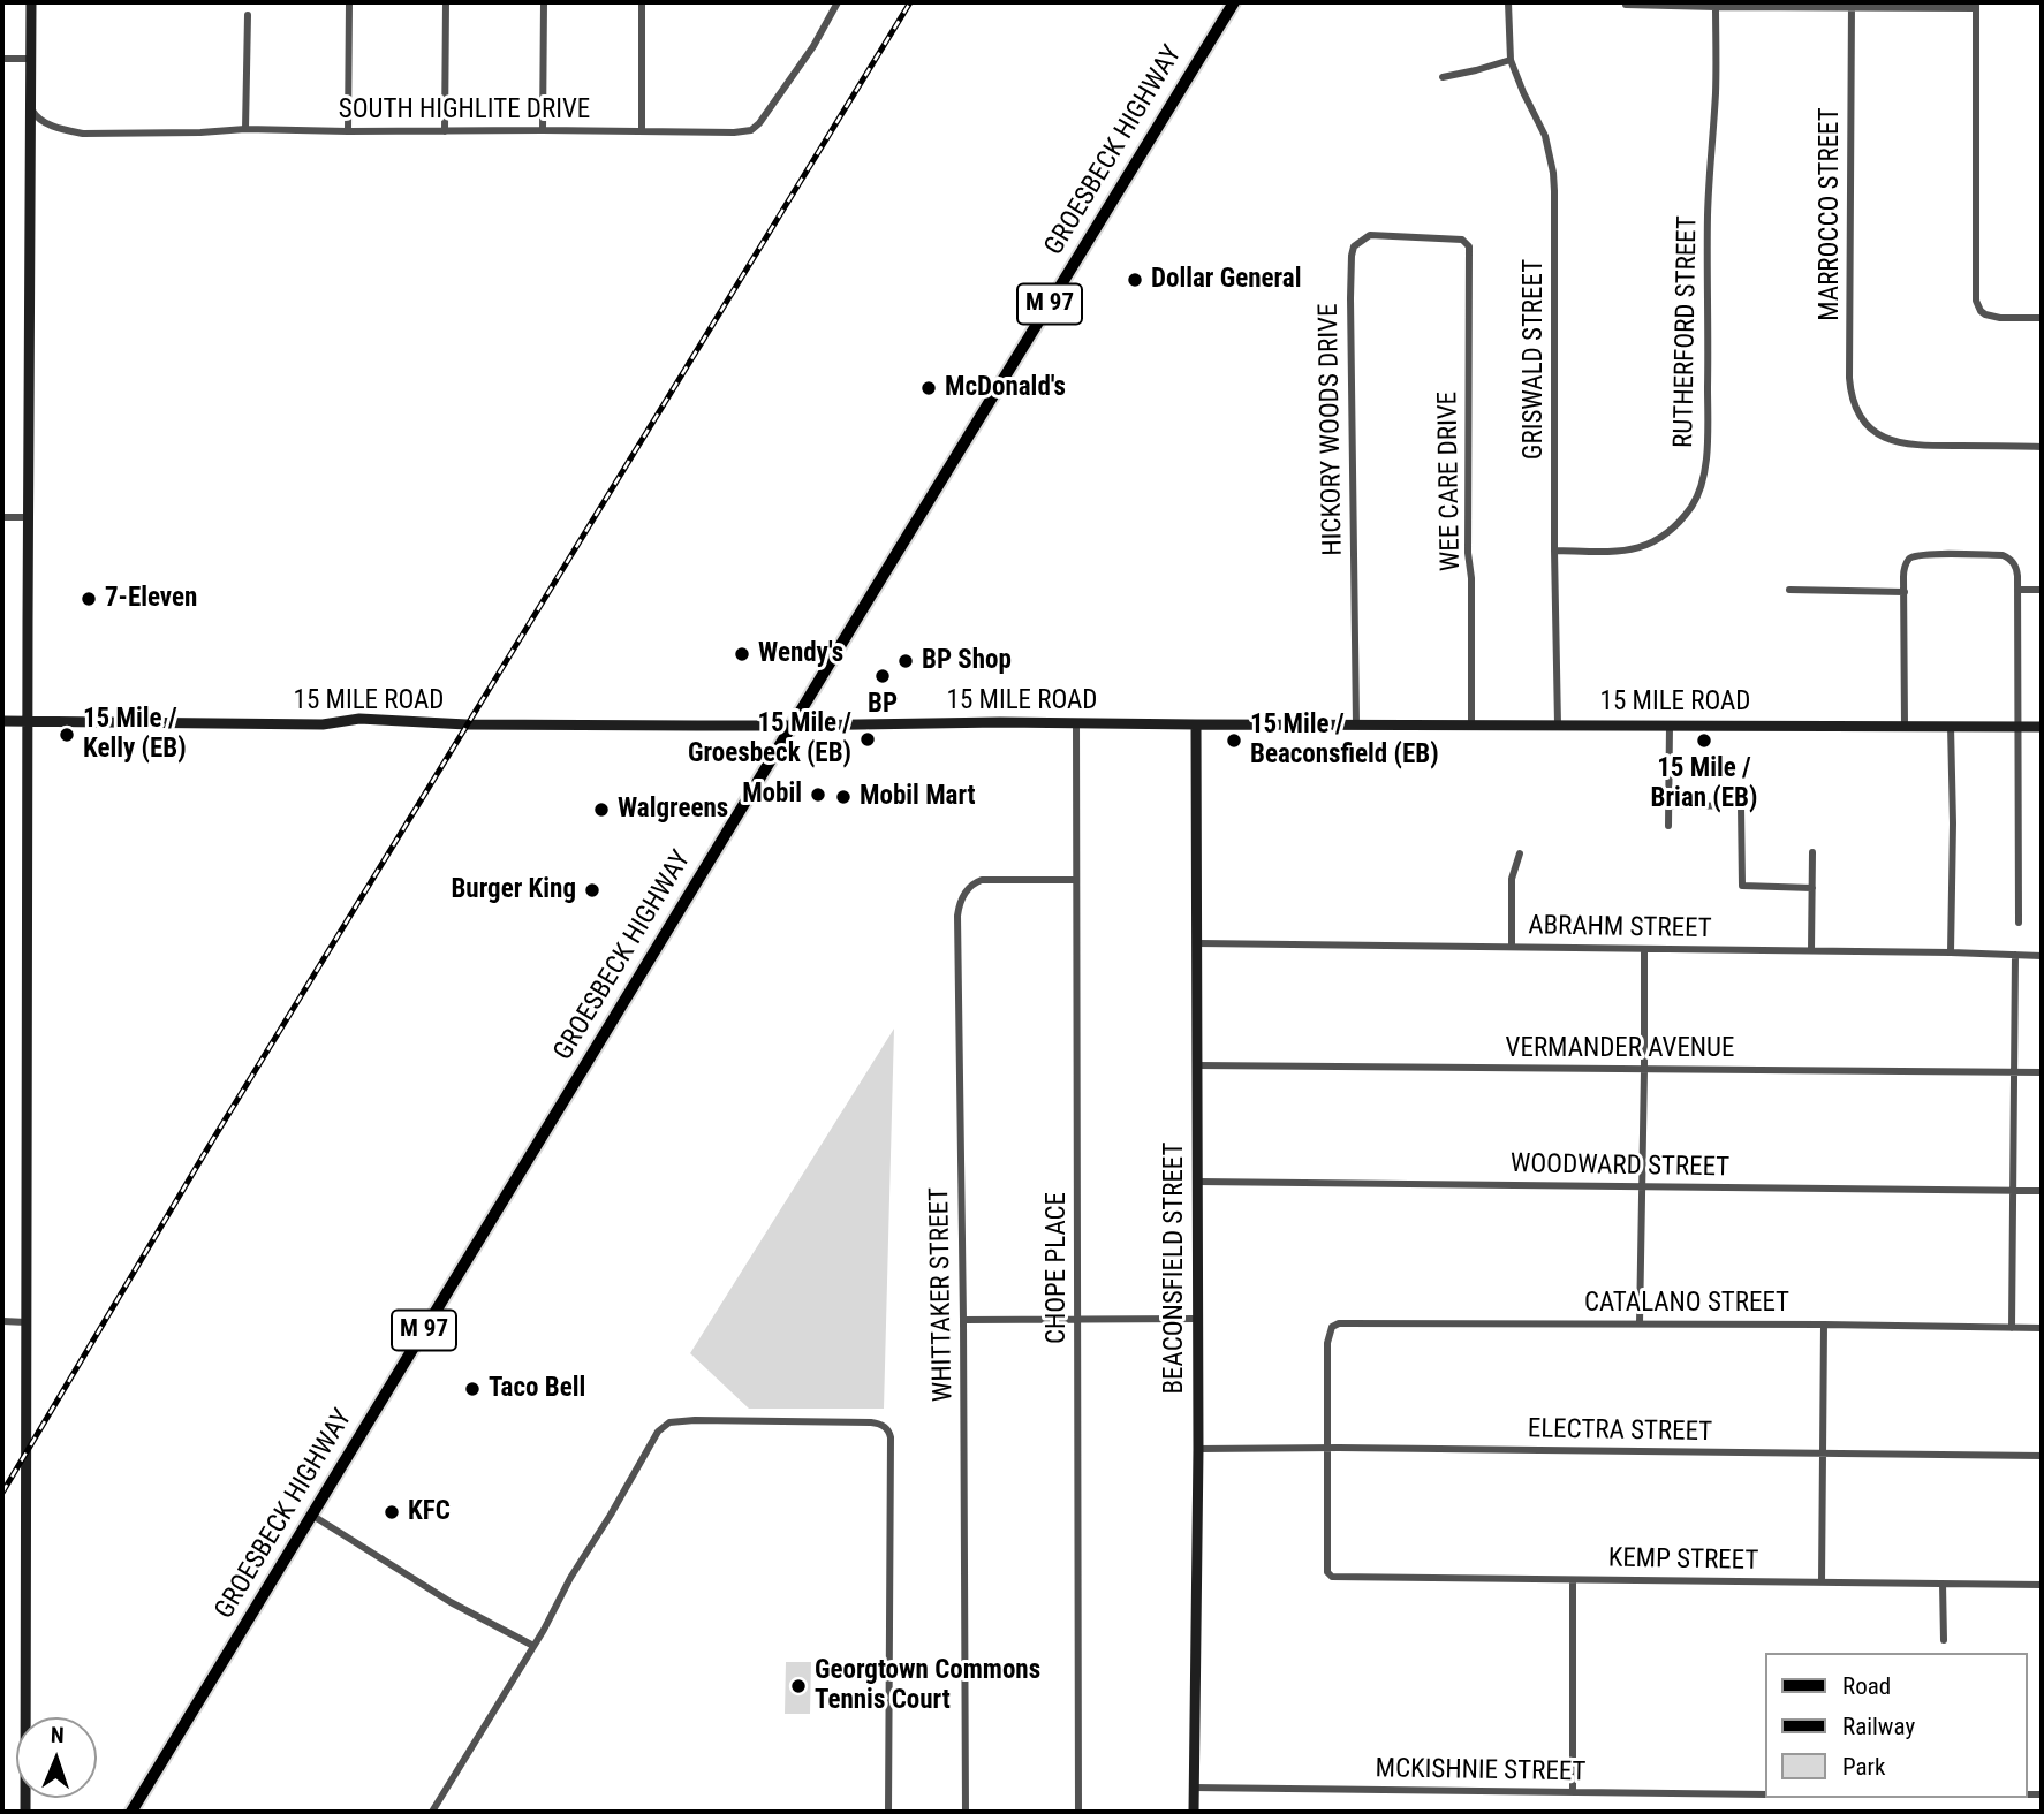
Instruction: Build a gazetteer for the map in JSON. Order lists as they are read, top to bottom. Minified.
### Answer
{"streets":{"main road":["GROESBECK HIGHWAY","M 97"],"street":["SOUTH HIGHLITE DRIVE","MARROCCO STREET","RUTHERFORD STREET","GRISWALD STREET","HICKORY WOODS DRIVE","WEE CARE DRIVE","15 MILE ROAD","ABRAHM STREET","VERMANDER AVENUE","WOODWARD STREET","CHOPE PLACE","BEACONSFIELD STREET","WHITTAKER STREET","CATALANO STREET","ELECTRA STREET","KEMP STREET","MCKISHNIE STREET"]},"crossings":[["GROESBECK HIGHWAY","15 MILE ROAD"],["RUTHERFORD STREET","GRISWALD STREET"],["GRISWALD STREET","15 MILE ROAD"],["HICKORY WOODS DRIVE","WEE CARE DRIVE"],["HICKORY WOODS DRIVE","15 MILE ROAD"],["WEE CARE DRIVE","15 MILE ROAD"],["15 MILE ROAD","CHOPE PLACE"],["15 MILE ROAD","BEACONSFIELD STREET"],["ABRAHM STREET","BEACONSFIELD STREET"],["VERMANDER AVENUE","BEACONSFIELD STREET"],["WOODWARD STREET","BEACONSFIELD STREET"],["CHOPE PLACE","WHITTAKER STREET"],["BEACONSFIELD STREET","ELECTRA STREET"],["BEACONSFIELD STREET","MCKISHNIE STREET"],["CATALANO STREET","ELECTRA STREET"],["CATALANO STREET","KEMP STREET"],["ELECTRA STREET","KEMP STREET"]],"places":["Dollar General","McDonald's","7-Eleven","Wendy's","BP Shop","BP","15 Mile / Kelly (EB)","15 Mile / Groesbeck (EB)","15 Mile / Beaconsfield (EB)","15 Mile / Brian (EB)","Mobil","Mobil Mart","Walgreens","Burger King","Taco Bell","KFC","Georgtown Commons Tennis Court"],"legend":["Road","Railway","Park"],"north":"top"}
